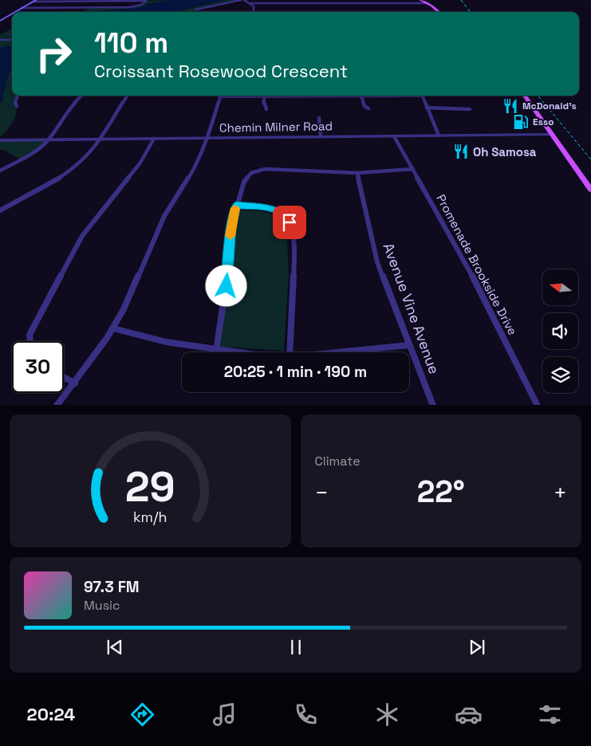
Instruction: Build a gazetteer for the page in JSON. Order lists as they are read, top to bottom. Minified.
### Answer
{"streets":{"street":["Chemin Milner Road","Promenade Brookside Drive","Avenue Vine Avenue"]},"crossings":[["Chemin Milner Road","Promenade Brookside Drive"]],"places":{"restaurant":["McDonald's","Oh Samosa"],"fuel station":["Esso"]},"north":"left","page":{"turn":["110 m","Croissant Rosewood Crescent"],"limit":"30","trip":"20:25 · 1 min · 190 m","tile":"Climate","heat":["−","22°","+"],"song":["97.3 FM","Music"],"tabs":"20:24","gauge":["29","km/h"]}}
